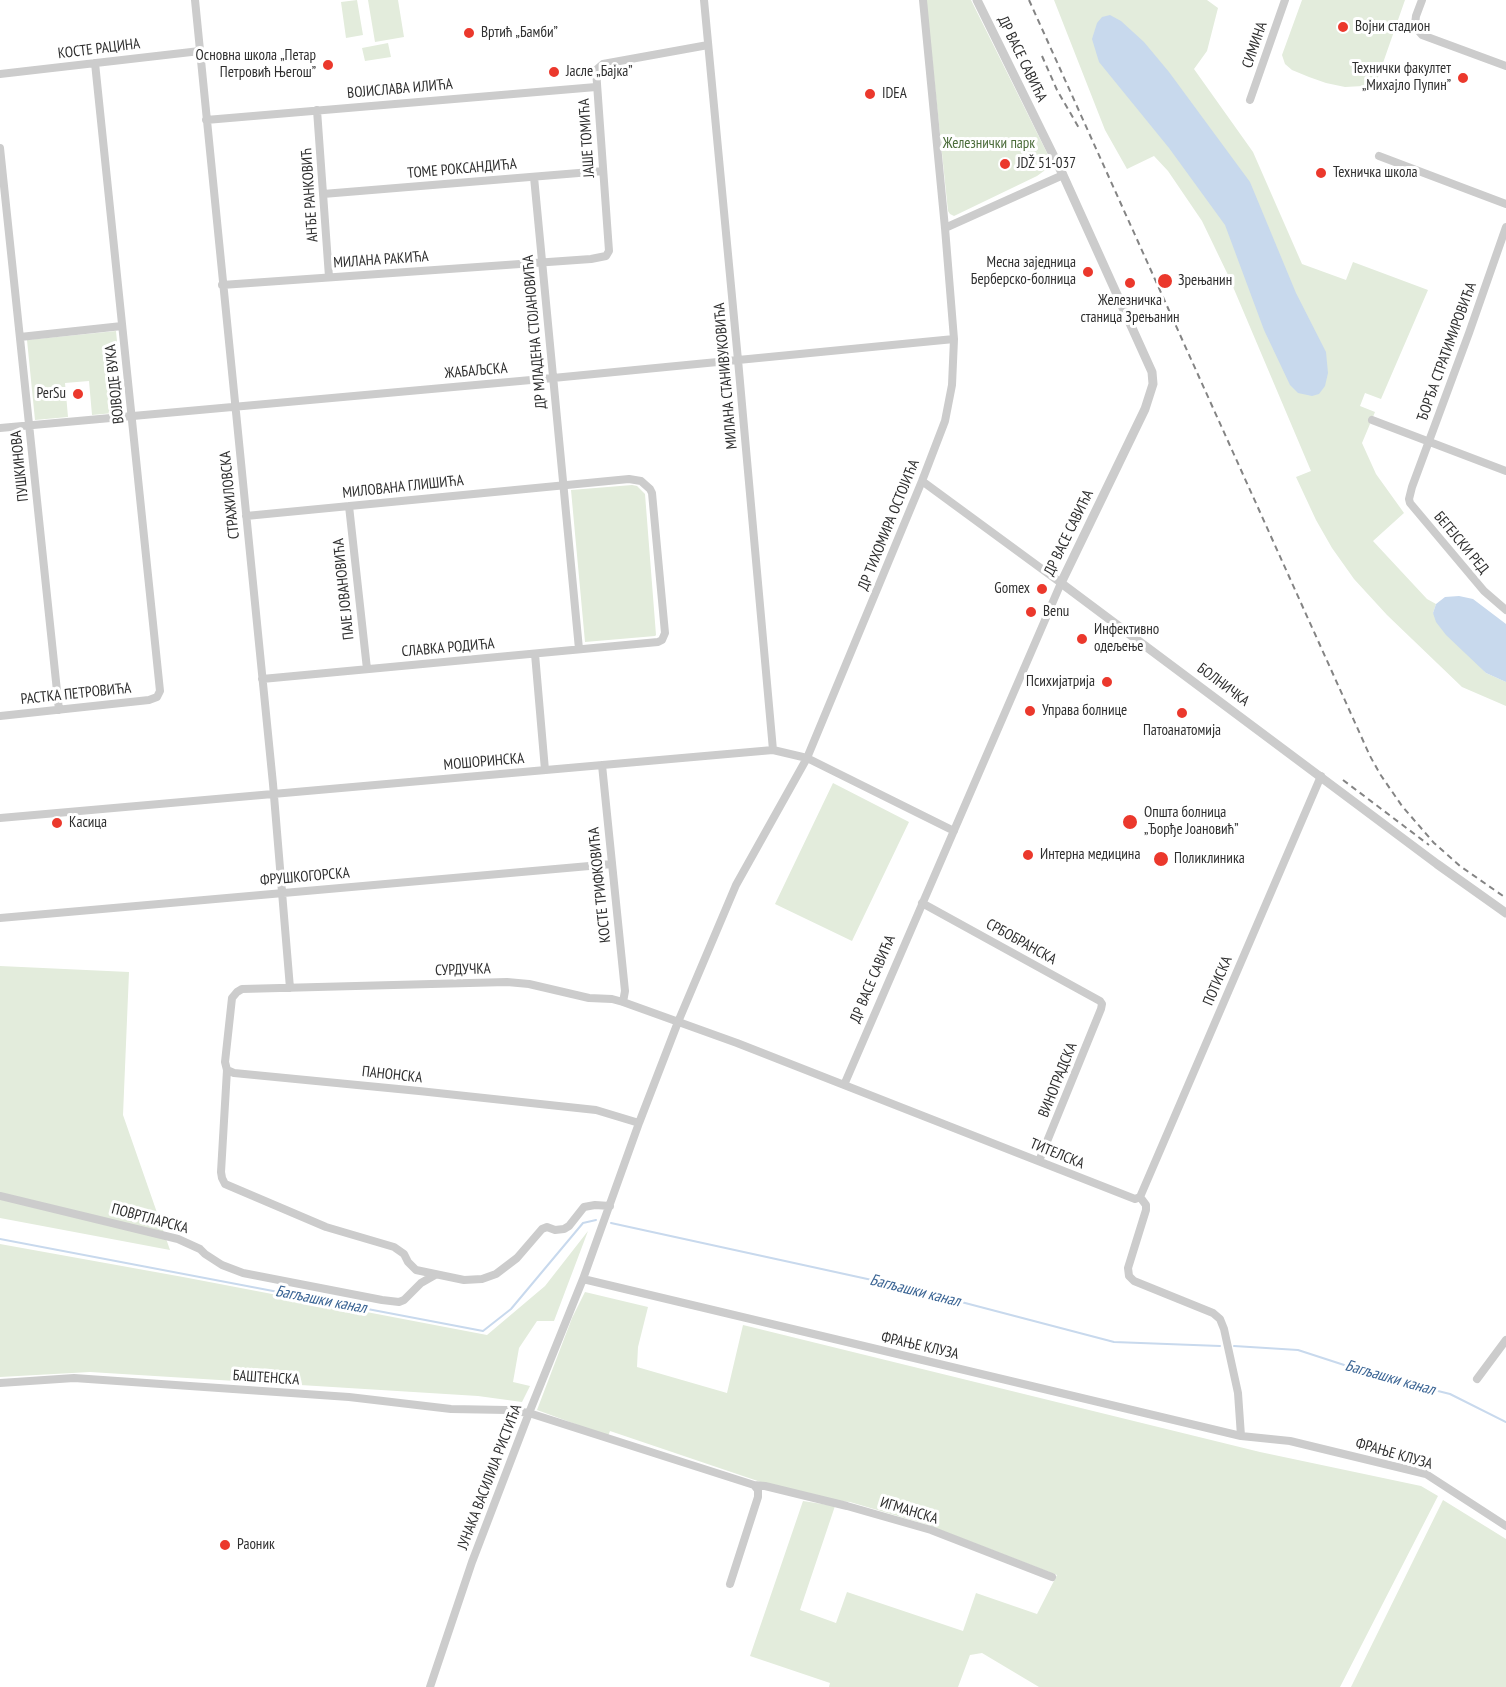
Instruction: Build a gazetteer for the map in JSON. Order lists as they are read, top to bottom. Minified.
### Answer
{"streets":{"street":["СИМИНА","КОСТЕ РАЦИНА","ДР ВАСЕ САВИЋА","ВОЈИСЛАВА ИЛИЋА","ЈАШЕ ТОМИЋА","ТОМЕ РОКСАНДИЋА","АНЂЕ РАНКОВИЋ","МИЛАНА РАКИЋА","ДР МЛАДЕНА СТОЈАНОВИЋА","ЂОРЂА СТРАТИМИРОВИЋА","ЖАБАЉСКА","МИЛАНА СТАНИВУКОВИЋА","ВОЈВОДЕ ВУКА","ПУШКИНОВА","МИЛОВАНА ГЛИШИЋА","СТРАЖИЛОВСКА","ДР ТИХОМИРА ОСТОЈИЋА","БЕГЕЈСКИ РЕД","ПАЈЕ ЈОВАНОВИЋА","СЛАВКА РОДИЋА","БОЛНИЧКА","РАСТКА ПЕТРОВИЋА","МОШОРИНСКА","ФРУШКОГОРСКА","КОСТЕ ТРИФКОВИЋА","СРБОБРАНСКА","СУРДУЧКА","ПОТИСКА","ПАНОНСКА","ВИНОГРАДСКА","ТИТЕЛСКА","ПОВРТЛАРСКА","ФРАЊЕ КЛУЗА","БАШТЕНСКА","ЈУНАКА ВАСИЛИЈА РИСТИЋА","ИГМАНСКА"]},"crossings":[["КОСТЕ РАЦИНА","ВОЈВОДЕ ВУКА"],["КОСТЕ РАЦИНА","СТРАЖИЛОВСКА"],["ДР ВАСЕ САВИЋА","БОЛНИЧКА"],["ДР ВАСЕ САВИЋА","МОШОРИНСКА"],["ДР ВАСЕ САВИЋА","СРБОБРАНСКА"],["ДР ВАСЕ САВИЋА","ТИТЕЛСКА"],["ВОЈИСЛАВА ИЛИЋА","ЈАШЕ ТОМИЋА"],["ВОЈИСЛАВА ИЛИЋА","АНЂЕ РАНКОВИЋ"],["ВОЈИСЛАВА ИЛИЋА","СТРАЖИЛОВСКА"],["ЈАШЕ ТОМИЋА","ТОМЕ РОКСАНДИЋА"],["ЈАШЕ ТОМИЋА","МИЛАНА РАКИЋА"],["ЈАШЕ ТОМИЋА","ДР МЛАДЕНА СТОЈАНОВИЋА"],["ЈАШЕ ТОМИЋА","МИЛАНА СТАНИВУКОВИЋА"],["ТОМЕ РОКСАНДИЋА","АНЂЕ РАНКОВИЋ"],["ТОМЕ РОКСАНДИЋА","ДР МЛАДЕНА СТОЈАНОВИЋА"],["АНЂЕ РАНКОВИЋ","МИЛАНА РАКИЋА"],["МИЛАНА РАКИЋА","ДР МЛАДЕНА СТОЈАНОВИЋА"],["МИЛАНА РАКИЋА","СТРАЖИЛОВСКА"],["ДР МЛАДЕНА СТОЈАНОВИЋА","ЖАБАЉСКА"],["ДР МЛАДЕНА СТОЈАНОВИЋА","МИЛОВАНА ГЛИШИЋА"],["ДР МЛАДЕНА СТОЈАНОВИЋА","СЛАВКА РОДИЋА"],["ЂОРЂА СТРАТИМИРОВИЋА","БЕГЕЈСКИ РЕД"],["ЖАБАЉСКА","МИЛАНА СТАНИВУКОВИЋА"],["ЖАБАЉСКА","ВОЈВОДЕ ВУКА"],["ЖАБАЉСКА","ПУШКИНОВА"],["ЖАБАЉСКА","СТРАЖИЛОВСКА"],["ЖАБАЉСКА","ДР ТИХОМИРА ОСТОЈИЋА"],["МИЛАНА СТАНИВУКОВИЋА","МОШОРИНСКА"],["ВОЈВОДЕ ВУКА","РАСТКА ПЕТРОВИЋА"],["ПУШКИНОВА","РАСТКА ПЕТРОВИЋА"],["МИЛОВАНА ГЛИШИЋА","СТРАЖИЛОВСКА"],["МИЛОВАНА ГЛИШИЋА","ПАЈЕ ЈОВАНОВИЋА"],["МИЛОВАНА ГЛИШИЋА","СЛАВКА РОДИЋА"],["СТРАЖИЛОВСКА","СЛАВКА РОДИЋА"],["СТРАЖИЛОВСКА","МОШОРИНСКА"],["СТРАЖИЛОВСКА","ФРУШКОГОРСКА"],["СТРАЖИЛОВСКА","СУРДУЧКА"],["ДР ТИХОМИРА ОСТОЈИЋА","БОЛНИЧКА"],["ДР ТИХОМИРА ОСТОЈИЋА","МОШОРИНСКА"],["ДР ТИХОМИРА ОСТОЈИЋА","СУРДУЧКА"],["ДР ТИХОМИРА ОСТОЈИЋА","ТИТЕЛСКА"],["ПАЈЕ ЈОВАНОВИЋА","СЛАВКА РОДИЋА"],["БОЛНИЧКА","ПОТИСКА"],["МОШОРИНСКА","КОСТЕ ТРИФКОВИЋА"],["ФРУШКОГОРСКА","КОСТЕ ТРИФКОВИЋА"],["КОСТЕ ТРИФКОВИЋА","СУРДУЧКА"],["СРБОБРАНСКА","ВИНОГРАДСКА"],["СУРДУЧКА","ПАНОНСКА"],["СУРДУЧКА","ТИТЕЛСКА"],["ПОТИСКА","ТИТЕЛСКА"],["ВИНОГРАДСКА","ТИТЕЛСКА"],["ФРАЊЕ КЛУЗА","ЈУНАКА ВАСИЛИЈА РИСТИЋА"],["БАШТЕНСКА","ЈУНАКА ВАСИЛИЈА РИСТИЋА"],["БАШТЕНСКА","ИГМАНСКА"],["ЈУНАКА ВАСИЛИЈА РИСТИЋА","ИГМАНСКА"]],"water":["Багљашки канал"],"parks":["Железнички парк"],"places":["Војни стадион","Вртић „Бамби”","Основна школа „Петар Петровић Његош”","Јасле „Бајка”","Технички факултет „Михајло Пупин”","IDEA","JDŽ 51-037","Техничка школа","Месна заједница Берберско-болница","Зрењанин","Железничка станица Зрењанин","PerSu","Gomex","Benu","Инфективно одељење","Психијатрија","Управа болнице","Патоанатомија","Општа болница „Ђорђе Јоановић”","Касица","Интерна медицина","Поликлиника","Раоник"]}
